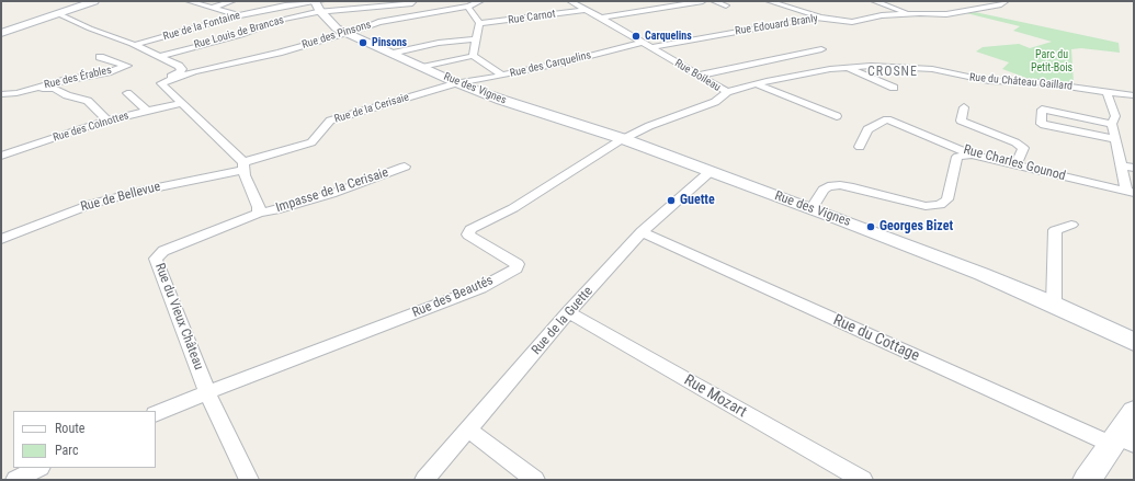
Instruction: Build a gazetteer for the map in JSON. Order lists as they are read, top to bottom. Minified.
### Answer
{"streets":{"street":["Rue Carnot","Rue Edouard Branly","Rue de la Fontaine","Rue Louis de Brancas","Rue des Pinsons","Rue des Carquelins","Rue Boileau","Rue des Érables","Rue du Château Gaillard","Rue des Vignes","Rue de la Cerisaie","Rue des Colnottes","Rue Charles Gounod","Impasse de la Cerisaie","Rue de Bellevue","Rue des Beautés","Rue du Vieux Château","Rue de la Guette","Rue du Cottage","Rue Mozart"]},"crossings":[["Rue Carnot","Rue Boileau"],["Rue Edouard Branly","Rue Boileau"],["Rue de la Fontaine","Rue des Vignes"],["Rue Louis de Brancas","Rue des Vignes"],["Rue des Pinsons","Rue des Vignes"],["Rue des Carquelins","Rue Boileau"],["Rue des Carquelins","Rue des Vignes"],["Rue des Carquelins","Rue de la Cerisaie"],["Rue Boileau","Rue du Château Gaillard"],["Rue Boileau","Rue des Vignes"],["Rue Boileau","Rue des Beautés"],["Rue des Vignes","Rue de la Cerisaie"],["Rue des Vignes","Rue des Beautés"],["Rue des Vignes","Rue de la Guette"],["Rue de la Cerisaie","Rue de Bellevue"],["Impasse de la Cerisaie","Rue du Vieux Château"],["Rue des Beautés","Rue du Vieux Château"],["Rue de la Guette","Rue du Cottage"],["Rue de la Guette","Rue Mozart"]],"districts":["CROSNE"],"parks":["Parc du Petit-Bois"],"places":["Carquelins","Pinsons","Guette","Georges Bizet"],"legend":["Route","Parc"]}
